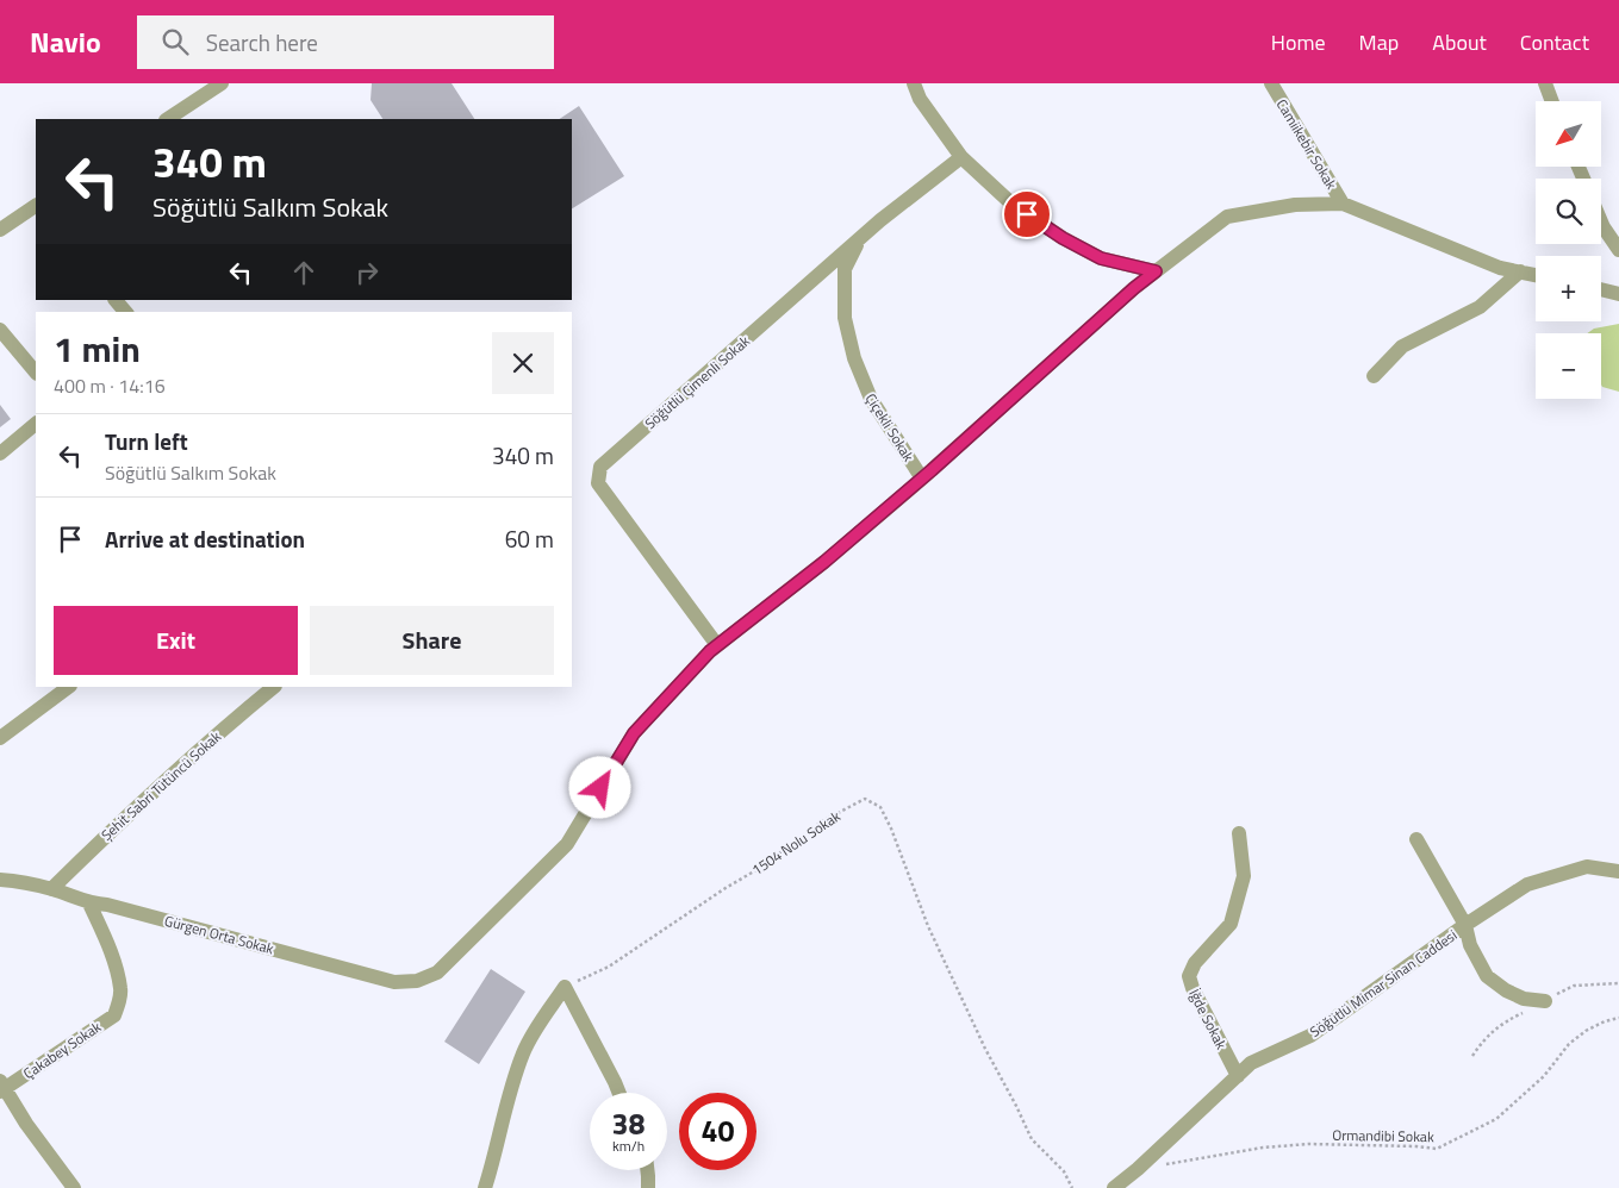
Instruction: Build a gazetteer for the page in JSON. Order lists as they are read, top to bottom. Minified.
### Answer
{"streets":{"street":["Camiikebir Sokak","Söğütlü Çimenli Sokak","Çiçekli Sokak","Şehit Sabri Tütüncü Sokak","Gürgen Orta Sokak","Söğütlü Mimar Sinan Caddesi","İğde Sokak","Çakabey Sokak"],"path":["1504 Nolu Sokak","Ormandibi Sokak"]},"crossings":[["Söğütlü Çimenli Sokak","Çiçekli Sokak"],["Söğütlü Çimenli Sokak","Gürgen Orta Sokak"],["Şehit Sabri Tütüncü Sokak","Gürgen Orta Sokak"],["Gürgen Orta Sokak","Çakabey Sokak"],["Söğütlü Mimar Sinan Caddesi","İğde Sokak"],["Söğütlü Mimar Sinan Caddesi","Ormandibi Sokak"]],"north":"bottom left","page":{"header":"Navio","search":"Search here","nav":["Home","Map","About","Contact"],"map_buttons":["+","−"],"turn":["340 m","Söğütlü Salkım Sokak"],"heading":["1 min","400 m · 14:16"],"list":[{"name":"Turn left","note":"Söğütlü Salkım Sokak","value":"340 m"},{"name":"Arrive at destination","value":"60 m"}],"buttons":["Exit","Share"],"speed":"38 km/h","limit":"40"}}
